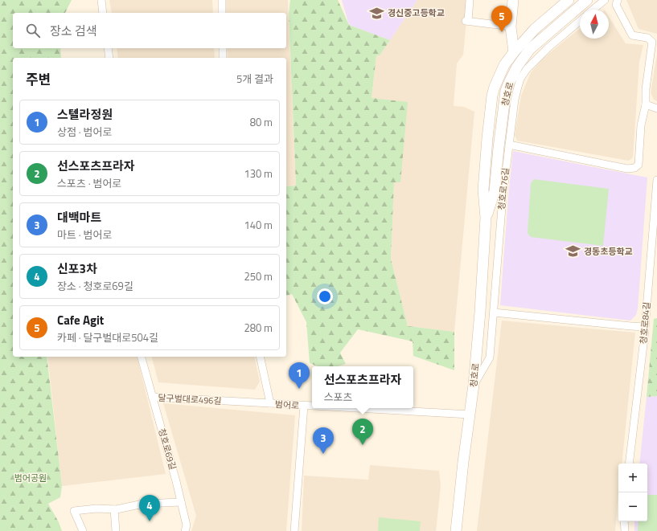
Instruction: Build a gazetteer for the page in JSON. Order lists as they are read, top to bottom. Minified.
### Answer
{"streets":{"main road":["청호로"],"street":["청호로76길","청호로84길","달구벌대로496길","범어로","청호로69길"]},"crossings":[["청호로","청호로76길"],["청호로","범어로"],["달구벌대로496길","범어로"],["달구벌대로496길","청호로69길"]],"parks":["범어공원"],"places":{"school or university":["경신중고등학교","경동초등학교"]},"north":"top","page":{"pins":["5","1","2","3","4"],"search":"장소 검색","heading":["주변","5개 결과"],"list":[{"mark":"1","name":"스텔라정원","note":"상점 · 범어로","value":"80 m"},{"mark":"2","name":"선스포츠프라자","note":"스포츠 · 범어로","value":"130 m"},{"mark":"3","name":"대백마트","note":"마트 · 범어로","value":"140 m"},{"mark":"4","name":"신포3차","note":"장소 · 청호로69길","value":"250 m"},{"mark":"5","name":"Cafe Agit","note":"카페 · 달구벌대로504길","value":"280 m"}],"popup":["선스포츠프라자","스포츠"],"map_buttons":["+","−"]}}
